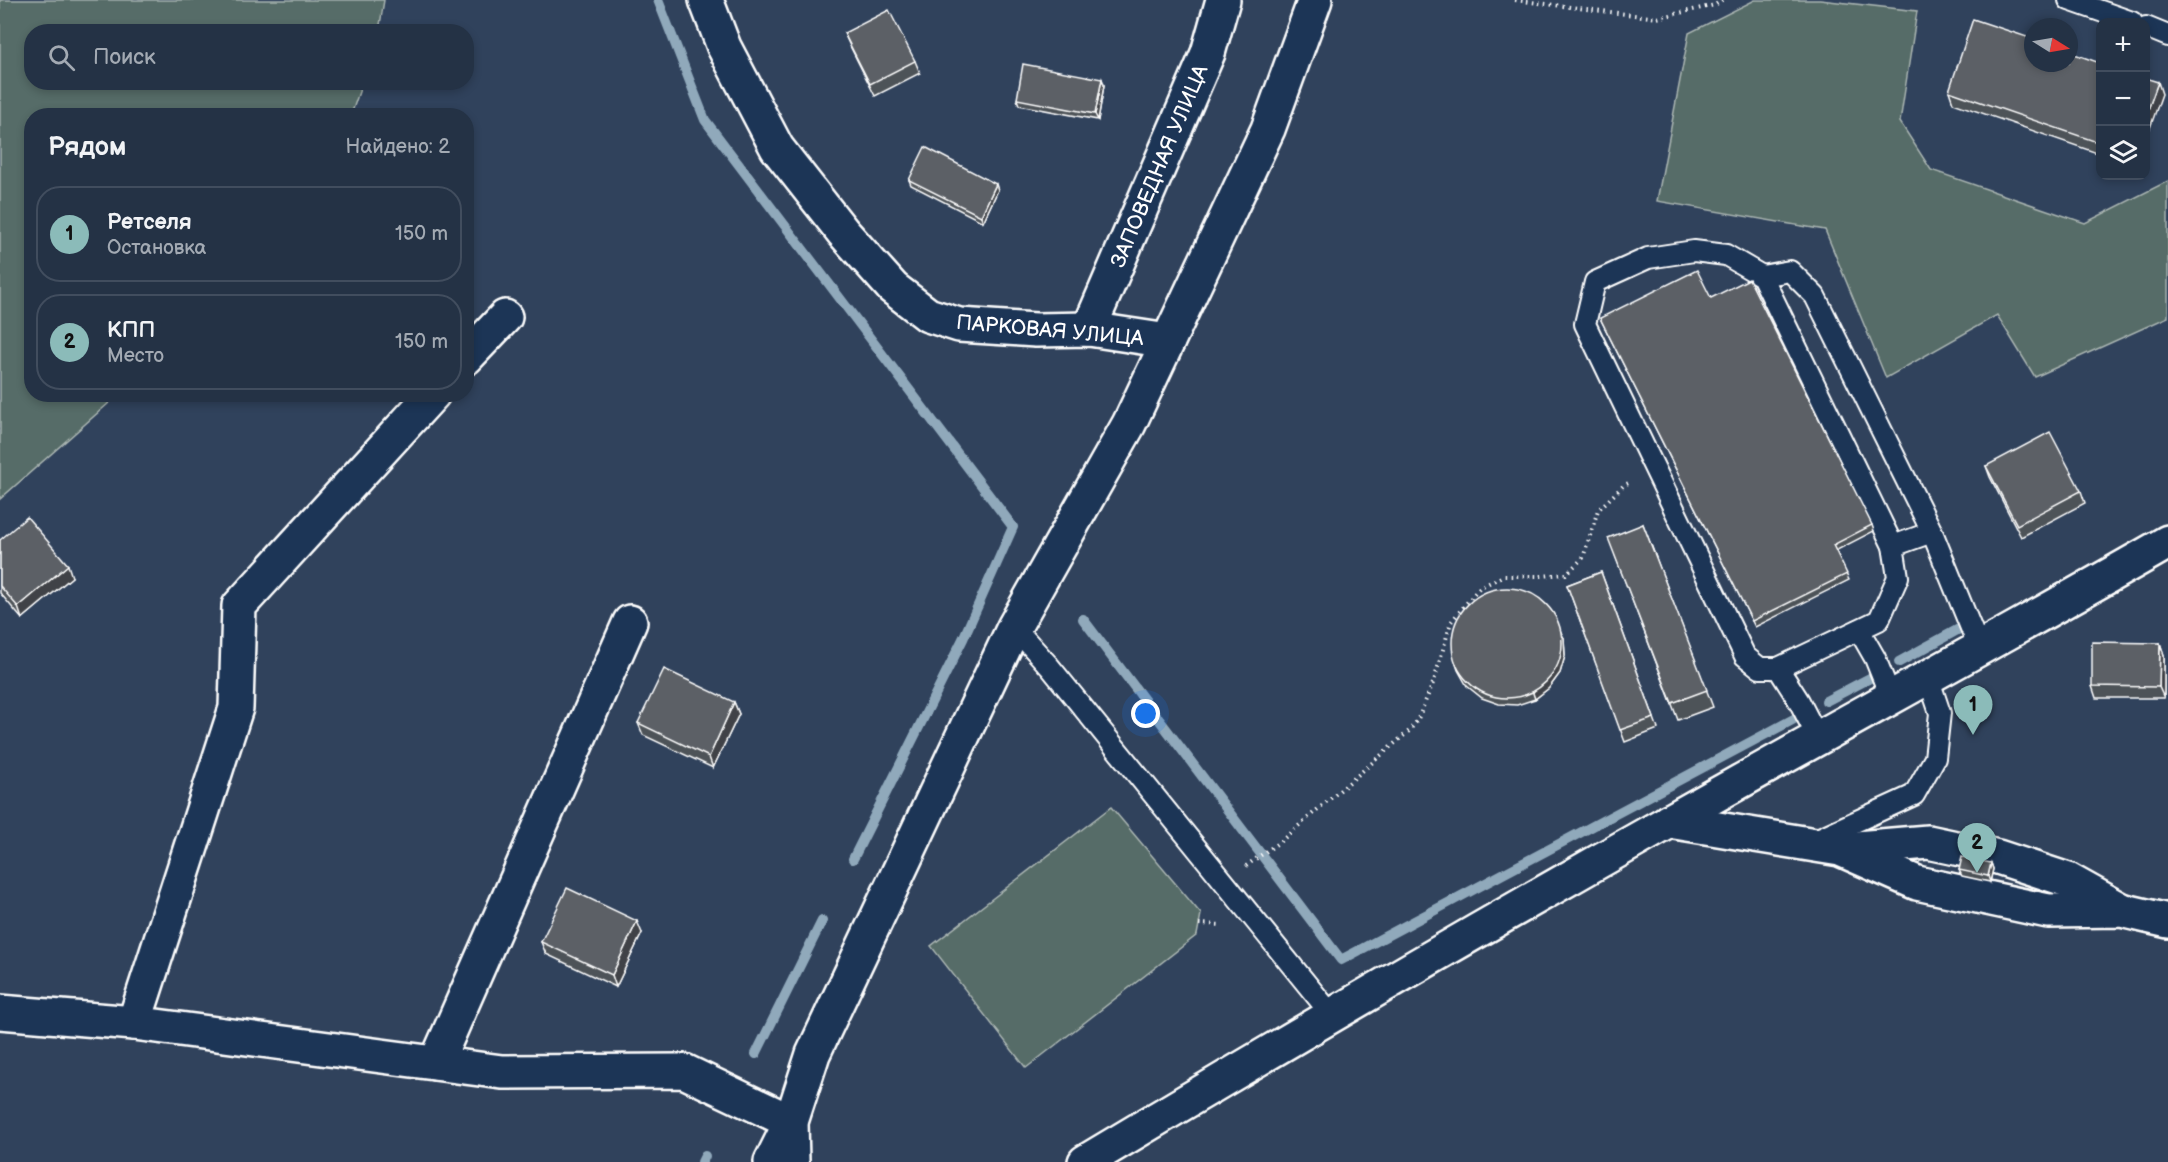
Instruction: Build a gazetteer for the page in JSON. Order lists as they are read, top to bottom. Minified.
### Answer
{"streets":{"street":["ЗАПОВЕДНАЯ УЛИЦА","ПАРКОВАЯ УЛИЦА"]},"crossings":[["ЗАПОВЕДНАЯ УЛИЦА","ПАРКОВАЯ УЛИЦА"]],"north":"right","page":{"map_buttons":["+","−"],"search":"Поиск","heading":["Рядом","Найдено: 2"],"list":[{"mark":"1","name":"Ретселя","note":"Остановка","value":"150 m"},{"mark":"2","name":"КПП","note":"Место","value":"150 m"}],"pins":["1","2"]}}
